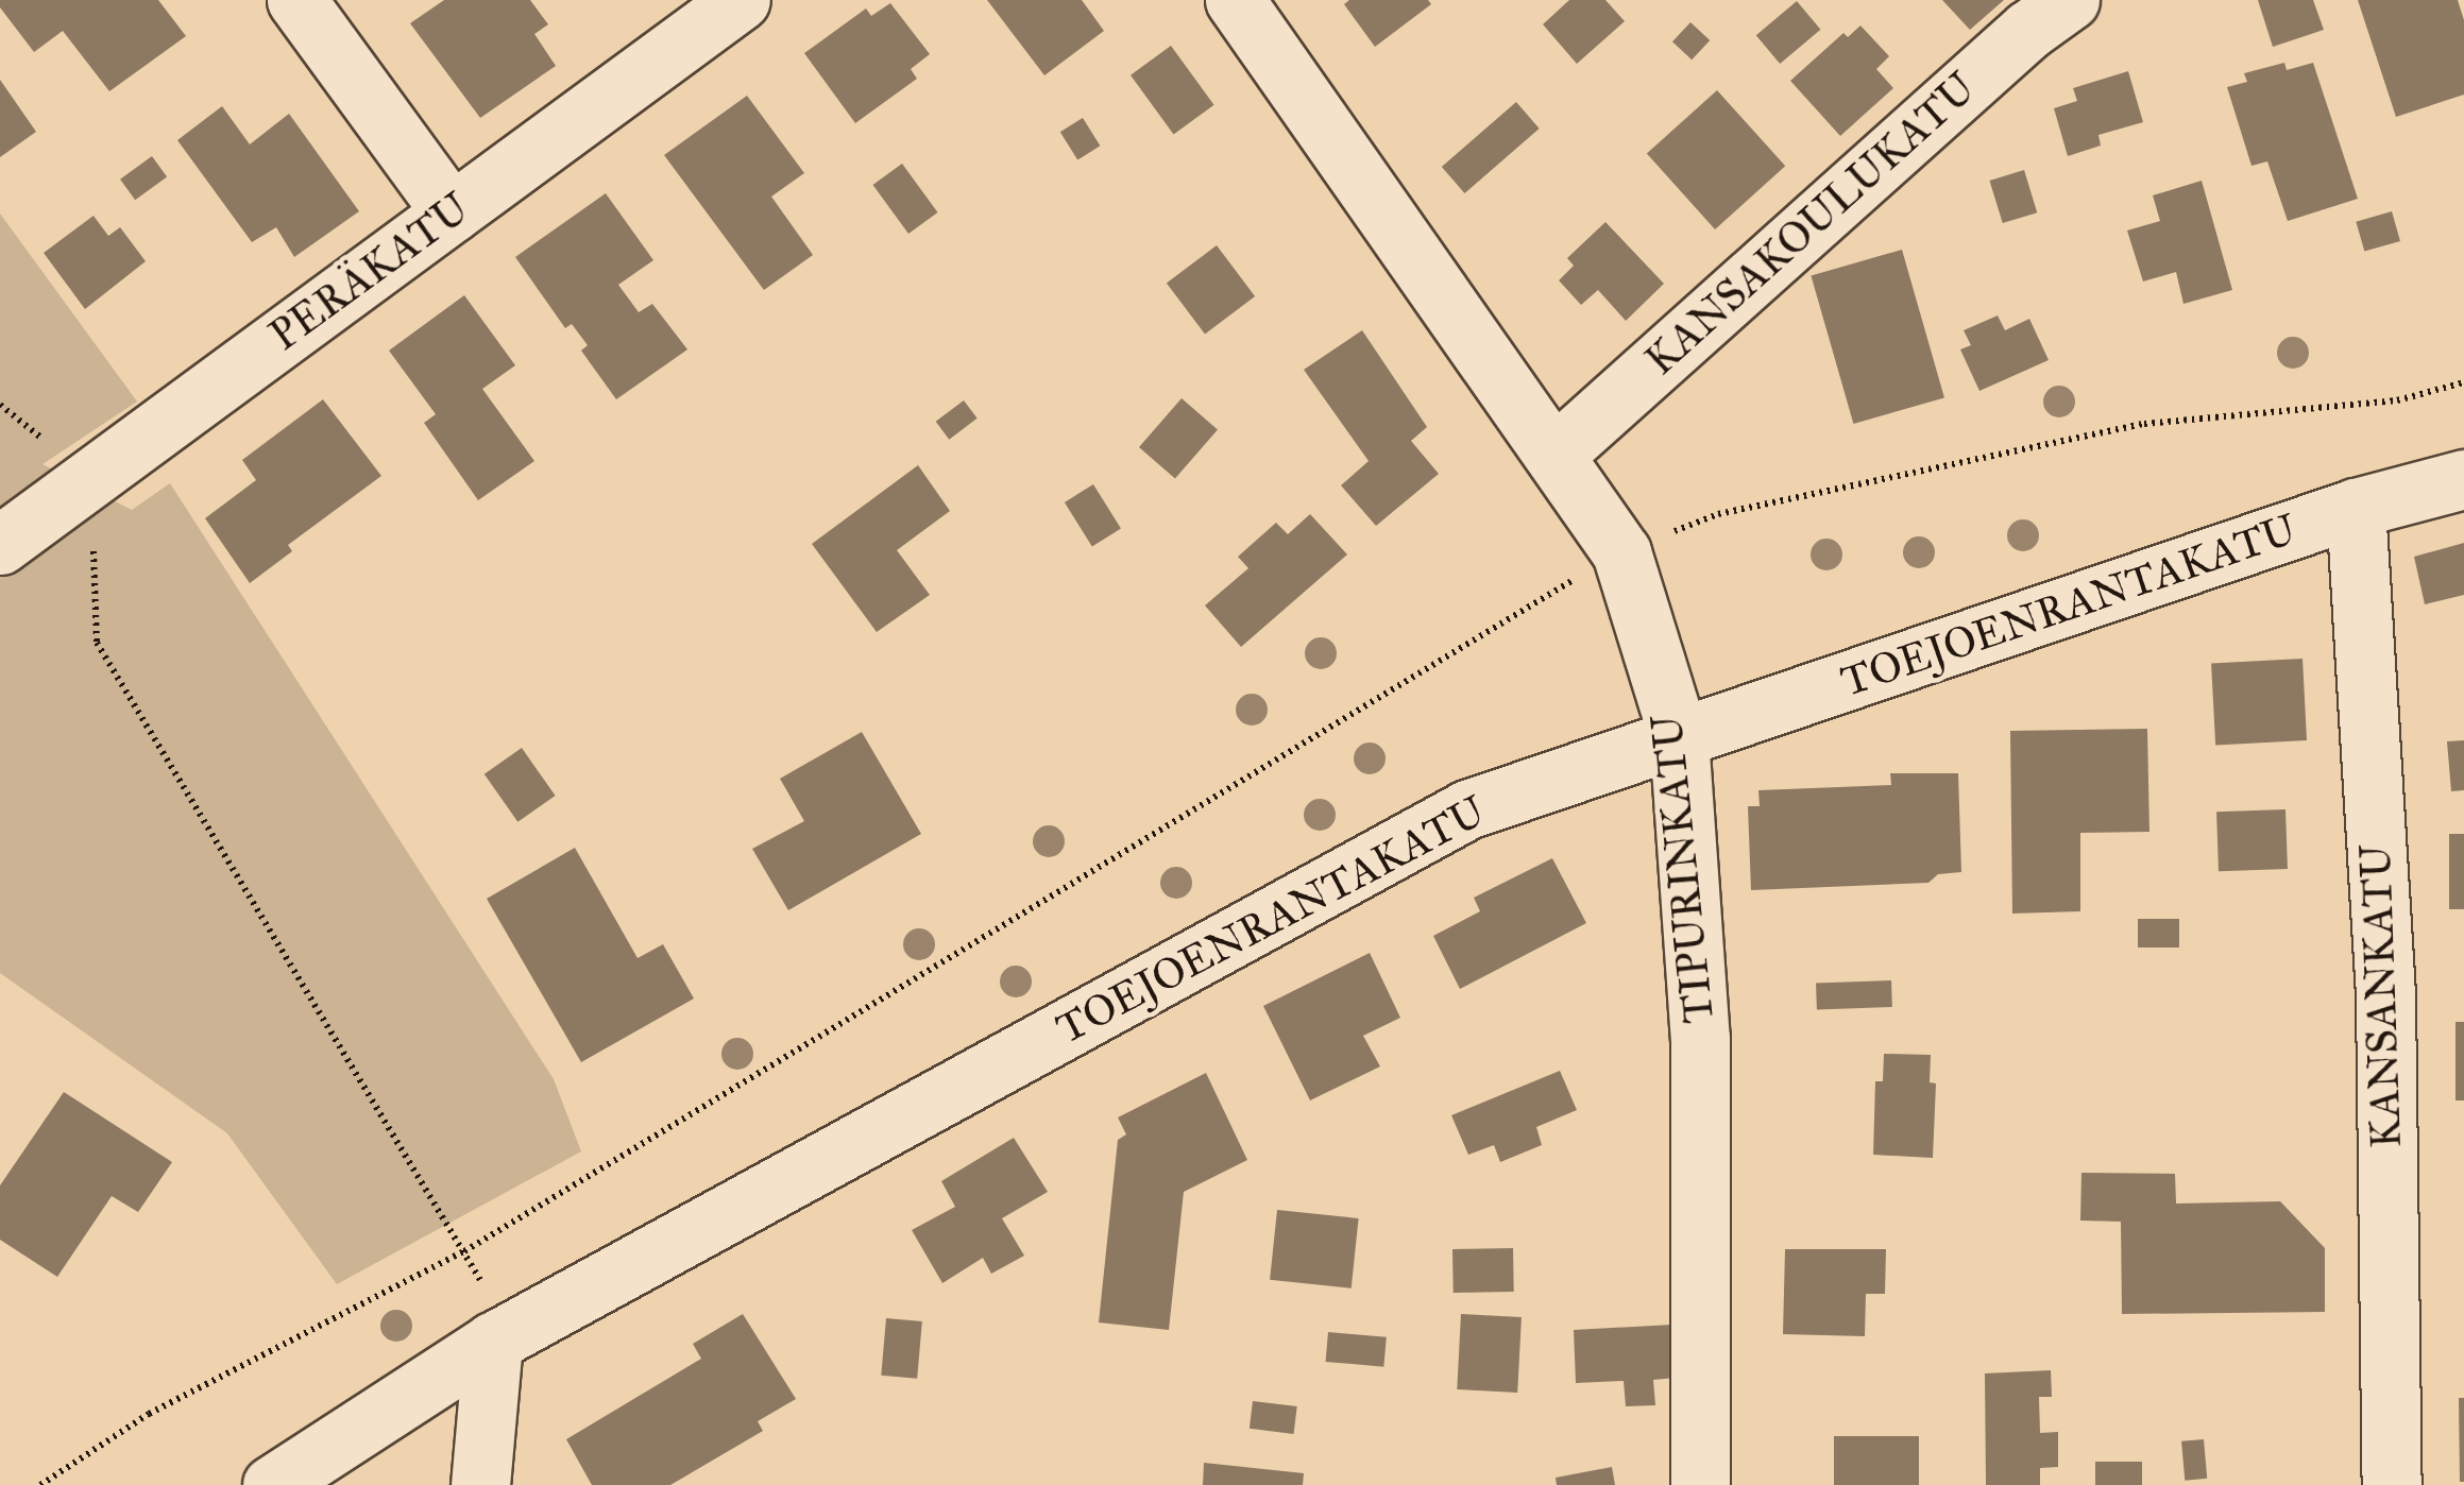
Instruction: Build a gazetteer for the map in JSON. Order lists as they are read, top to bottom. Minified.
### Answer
{"streets":{"street":["KANSAKOULUKATU","PERÄKATU","TOEJOENRANTAKATU","TIPURINKATU","KANSANKATU"]},"crossings":[["KANSAKOULUKATU","TIPURINKATU"],["TOEJOENRANTAKATU","TIPURINKATU"],["TOEJOENRANTAKATU","KANSANKATU"]]}
